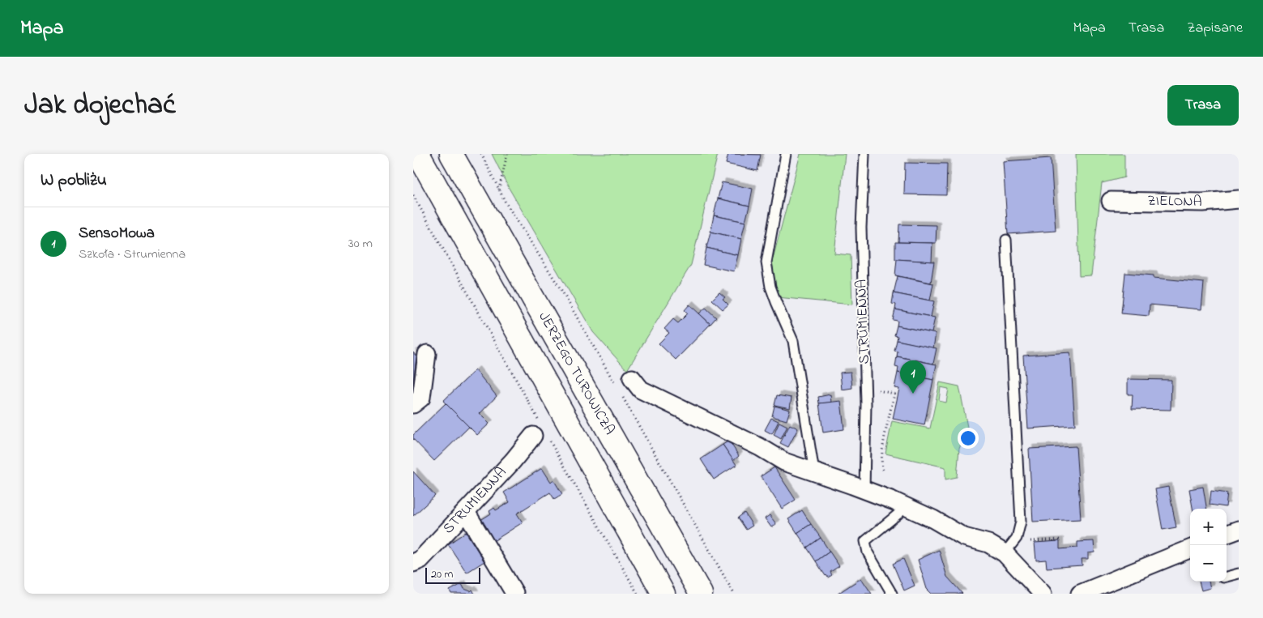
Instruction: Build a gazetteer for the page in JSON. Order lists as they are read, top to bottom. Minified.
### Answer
{"streets":{"main road":["JERZEGO TUROWICZA"],"street":["ZIELONA","STRUMIENNA"]},"scale_bar":"20 m","page":{"header":"Mapa","nav":["Mapa","Trasa","Zapisane"],"title":"Jak dojechać","buttons":"Trasa","heading":"W pobliżu","list":[{"mark":"1","name":"SensoMowa","note":"Szkoła · Strumienna","value":"30 m"}],"pins":"1","map_buttons":["+","−"],"scale":"20 m"}}
